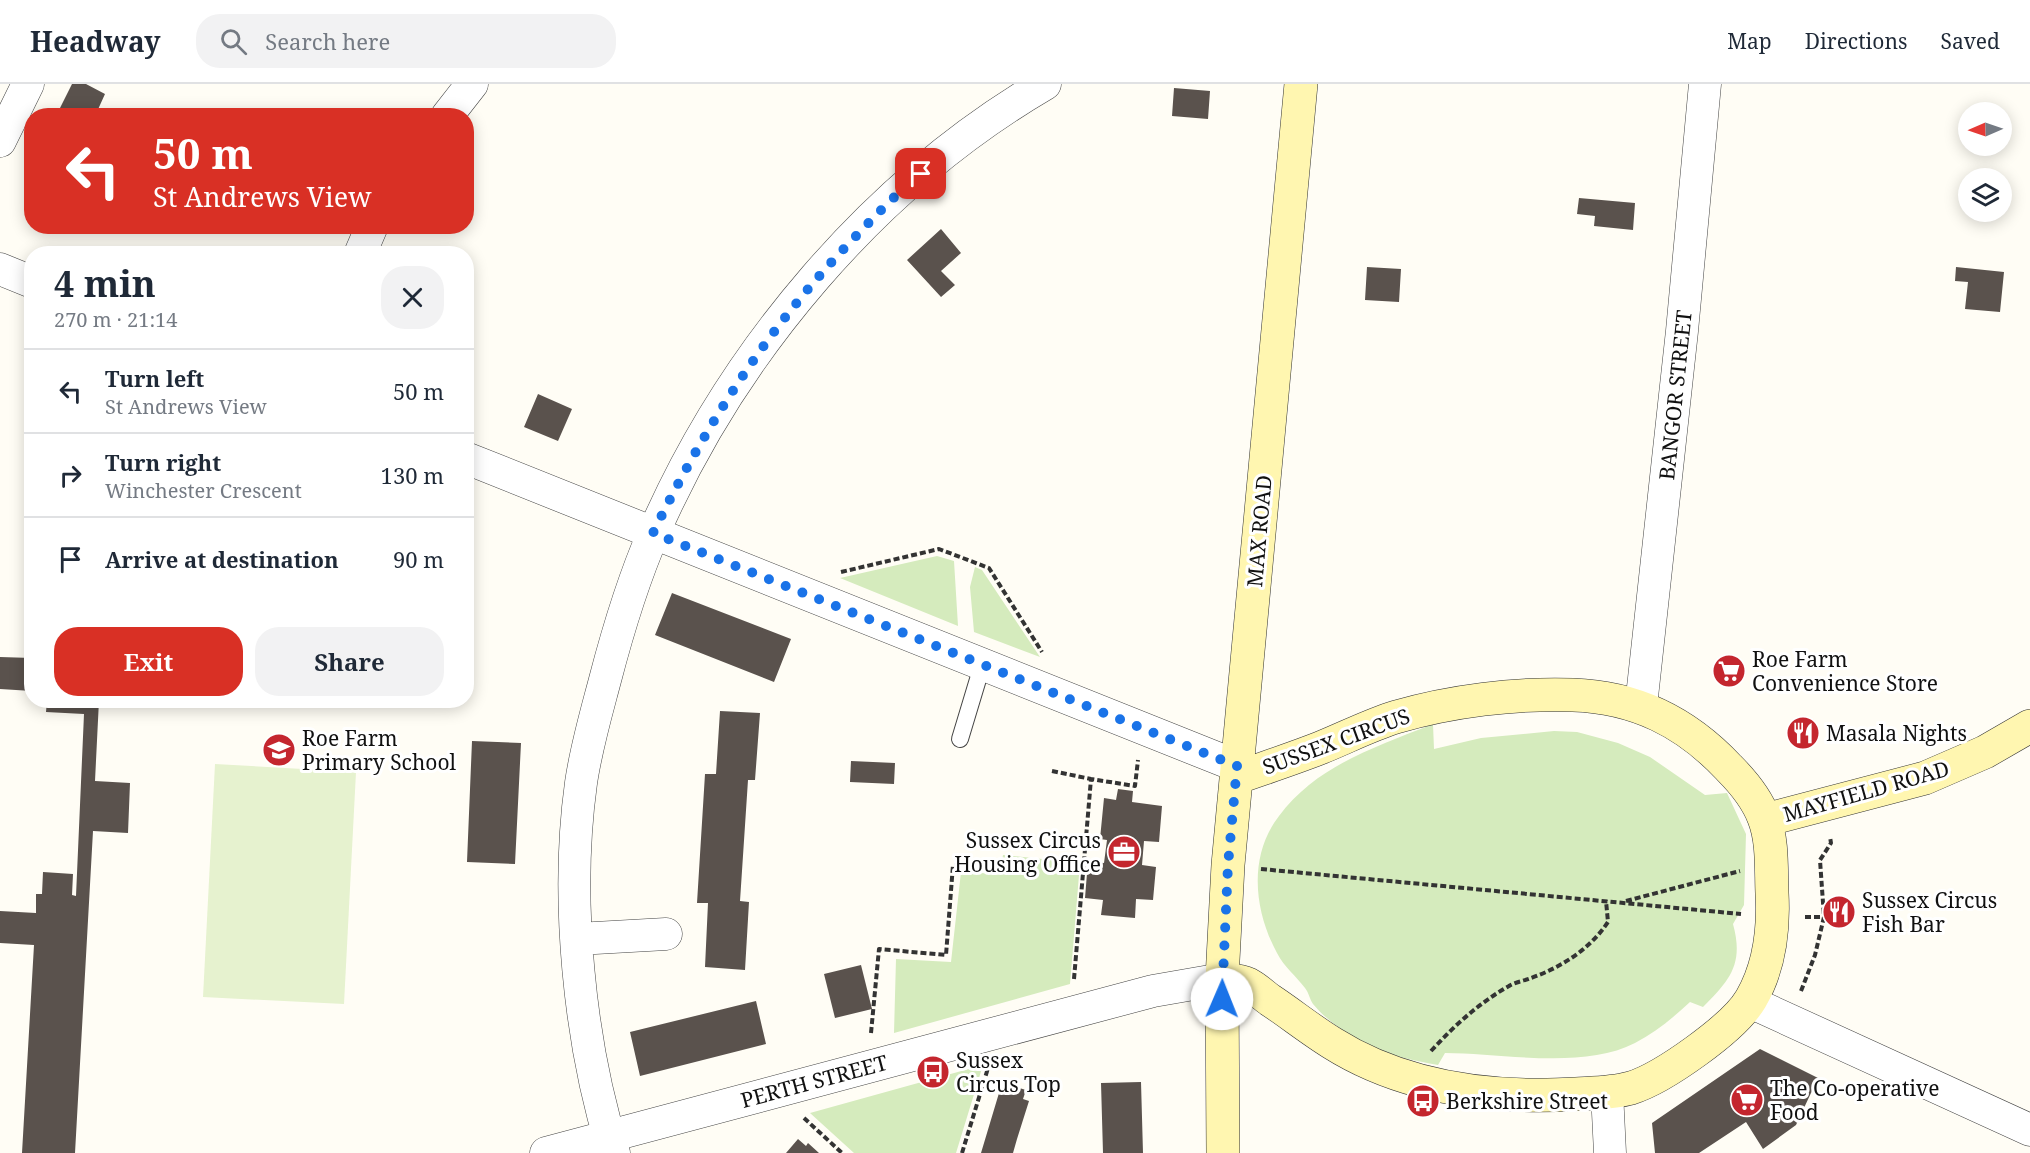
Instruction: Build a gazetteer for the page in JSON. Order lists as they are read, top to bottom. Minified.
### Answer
{"streets":{"street":["BANGOR STREET","MAX ROAD","SUSSEX CIRCUS","MAYFIELD ROAD","PERTH STREET"]},"crossings":[["BANGOR STREET","SUSSEX CIRCUS"],["MAX ROAD","SUSSEX CIRCUS"],["MAX ROAD","PERTH STREET"],["SUSSEX CIRCUS","MAYFIELD ROAD"],["SUSSEX CIRCUS","PERTH STREET"]],"places":{"supermarket":["Roe Farm Convenience Store","The Co-operative Food"],"restaurant":["Masala Nights","Sussex Circus Fish Bar"],"school or university":["Roe Farm Primary School"],"office":["Sussex Circus Housing Office"],"bus stop":["Sussex Circus Top","Berkshire Street"]},"north":"left","page":{"header":"Headway","search":"Search here","nav":["Map","Directions","Saved"],"turn":["50 m","St Andrews View"],"heading":["4 min","270 m · 21:14"],"list":[{"name":"Turn left","note":"St Andrews View","value":"50 m"},{"name":"Turn right","note":"Winchester Crescent","value":"130 m"},{"name":"Arrive at destination","value":"90 m"}],"buttons":["Exit","Share"]}}
